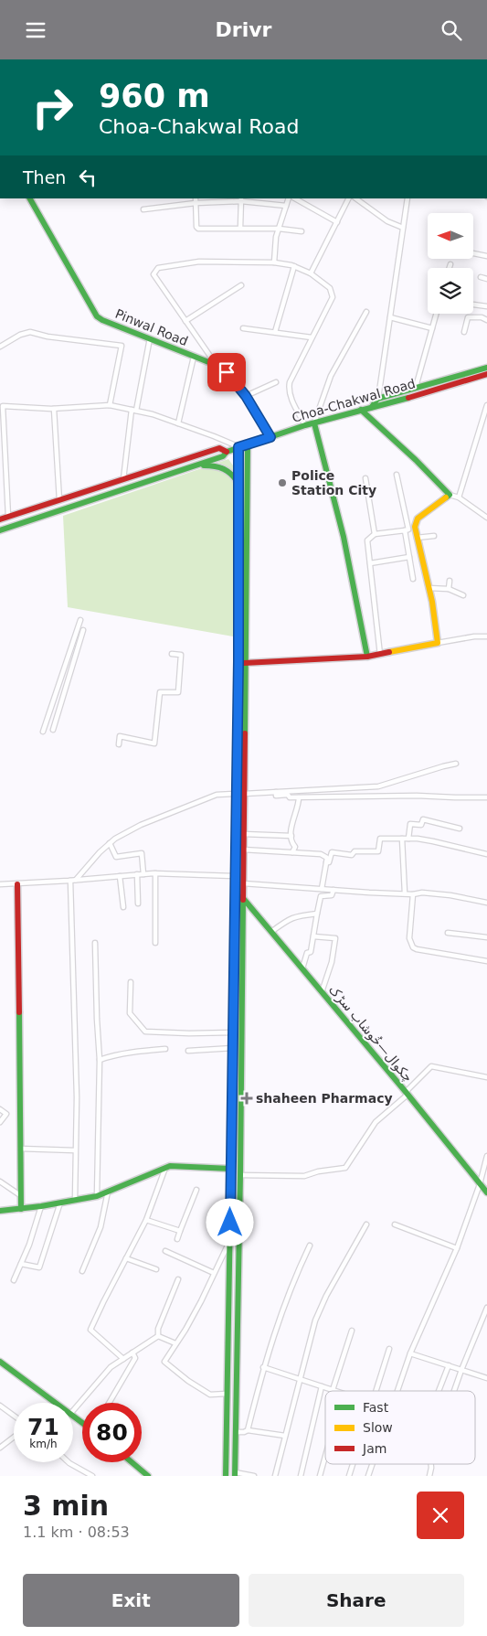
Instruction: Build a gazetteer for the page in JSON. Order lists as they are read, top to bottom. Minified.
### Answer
{"streets":{"main road":["Pinwal Road","Choa-Chakwal Road","چکوال—خُوشاب سڑک"]},"crossings":[["Pinwal Road","Choa-Chakwal Road"]],"places":{"other":["Police Station City"],"health":["shaheen Pharmacy"]},"legend":["Fast","Slow","Jam"],"north":"left","page":{"header":"Drivr","turn":["960 m","Choa-Chakwal Road"],"then":"Then","speed":"71 km/h","limit":"80","heading":["3 min","1.1 km · 08:53"],"buttons":["Exit","Share"]}}
